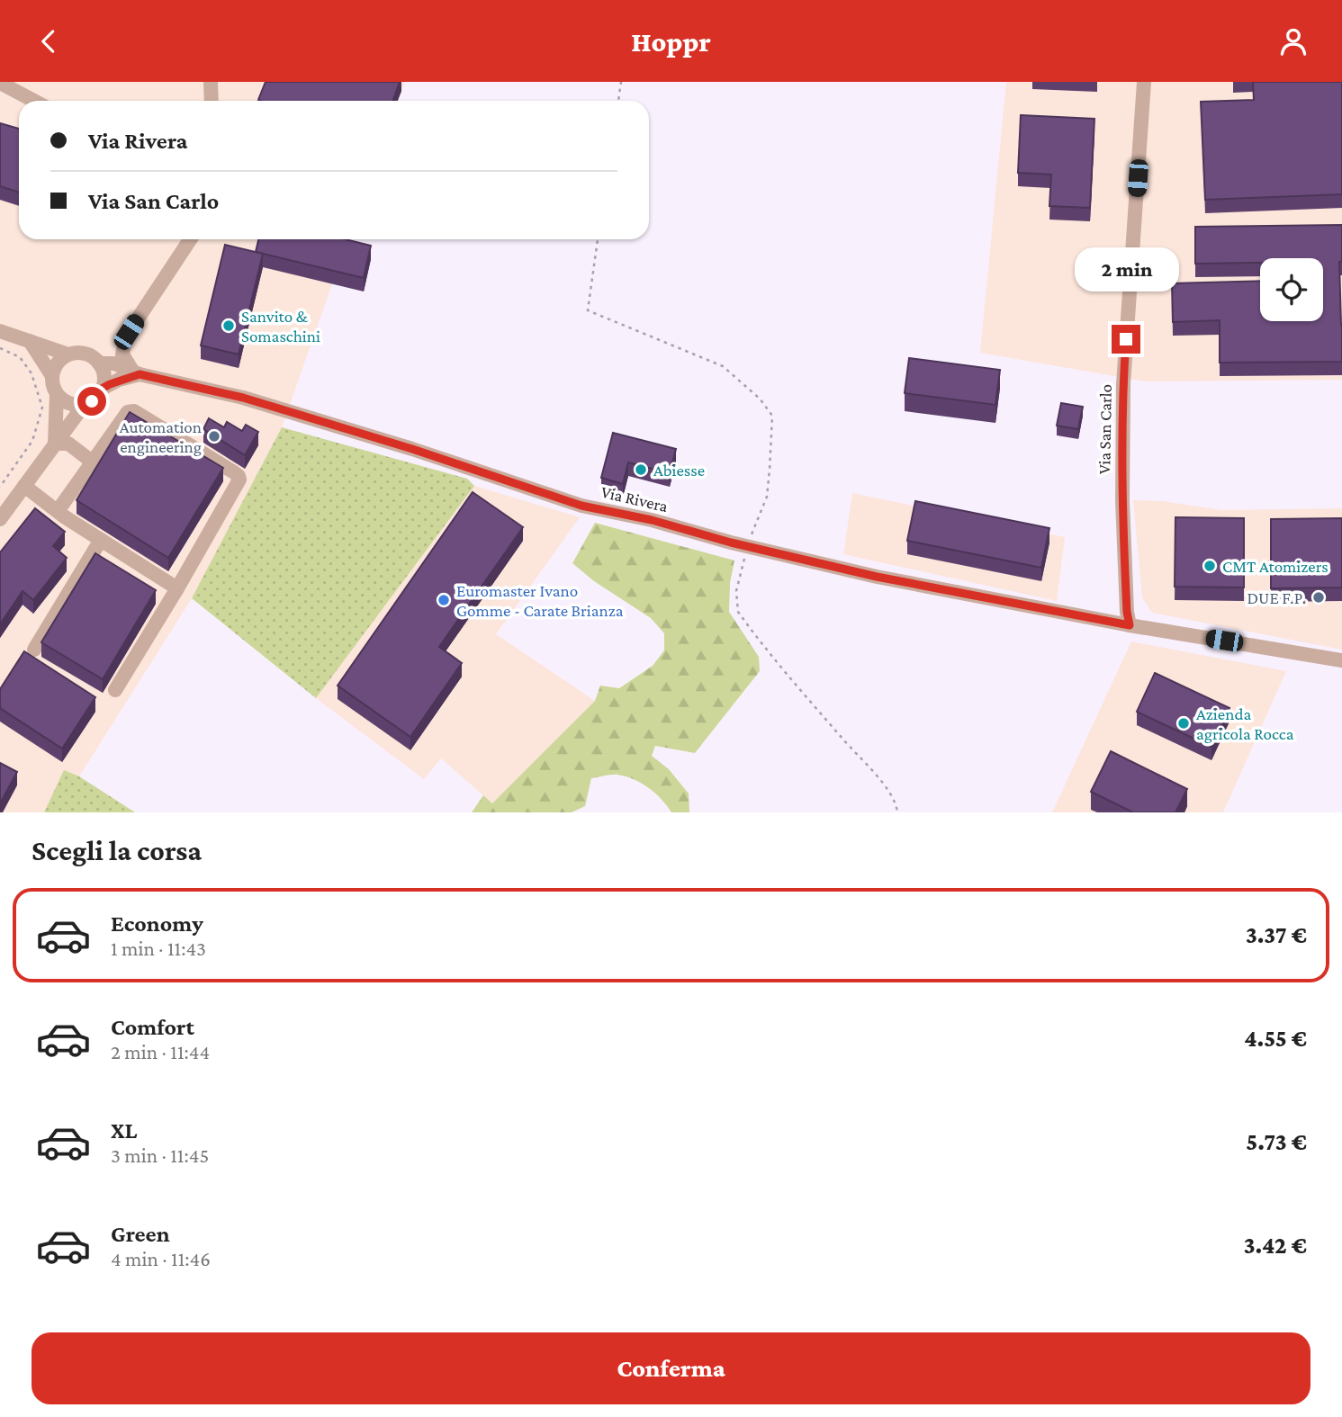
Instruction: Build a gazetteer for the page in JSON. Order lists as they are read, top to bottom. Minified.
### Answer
{"streets":{"street":["Via San Carlo","Via Rivera"]},"crossings":[["Via San Carlo","Via Rivera"]],"places":["Sanvito & Somaschini","Automation engineering","Abiesse","CMT Atomizers","DUE F.P.","Euromaster Ivano Gomme - Carate Brianza","Azienda agricola Rocca"],"page":{"header":"Hoppr","banner":["Via Rivera","Via San Carlo"],"bubble":"2 min","heading":"Scegli la corsa","list":[{"name":"Economy","note":"1 min · 11:43","value":"3.37 €"},{"name":"Comfort","note":"2 min · 11:44","value":"4.55 €"},{"name":"XL","note":"3 min · 11:45","value":"5.73 €"},{"name":"Green","note":"4 min · 11:46","value":"3.42 €"}],"buttons":"Conferma"}}
